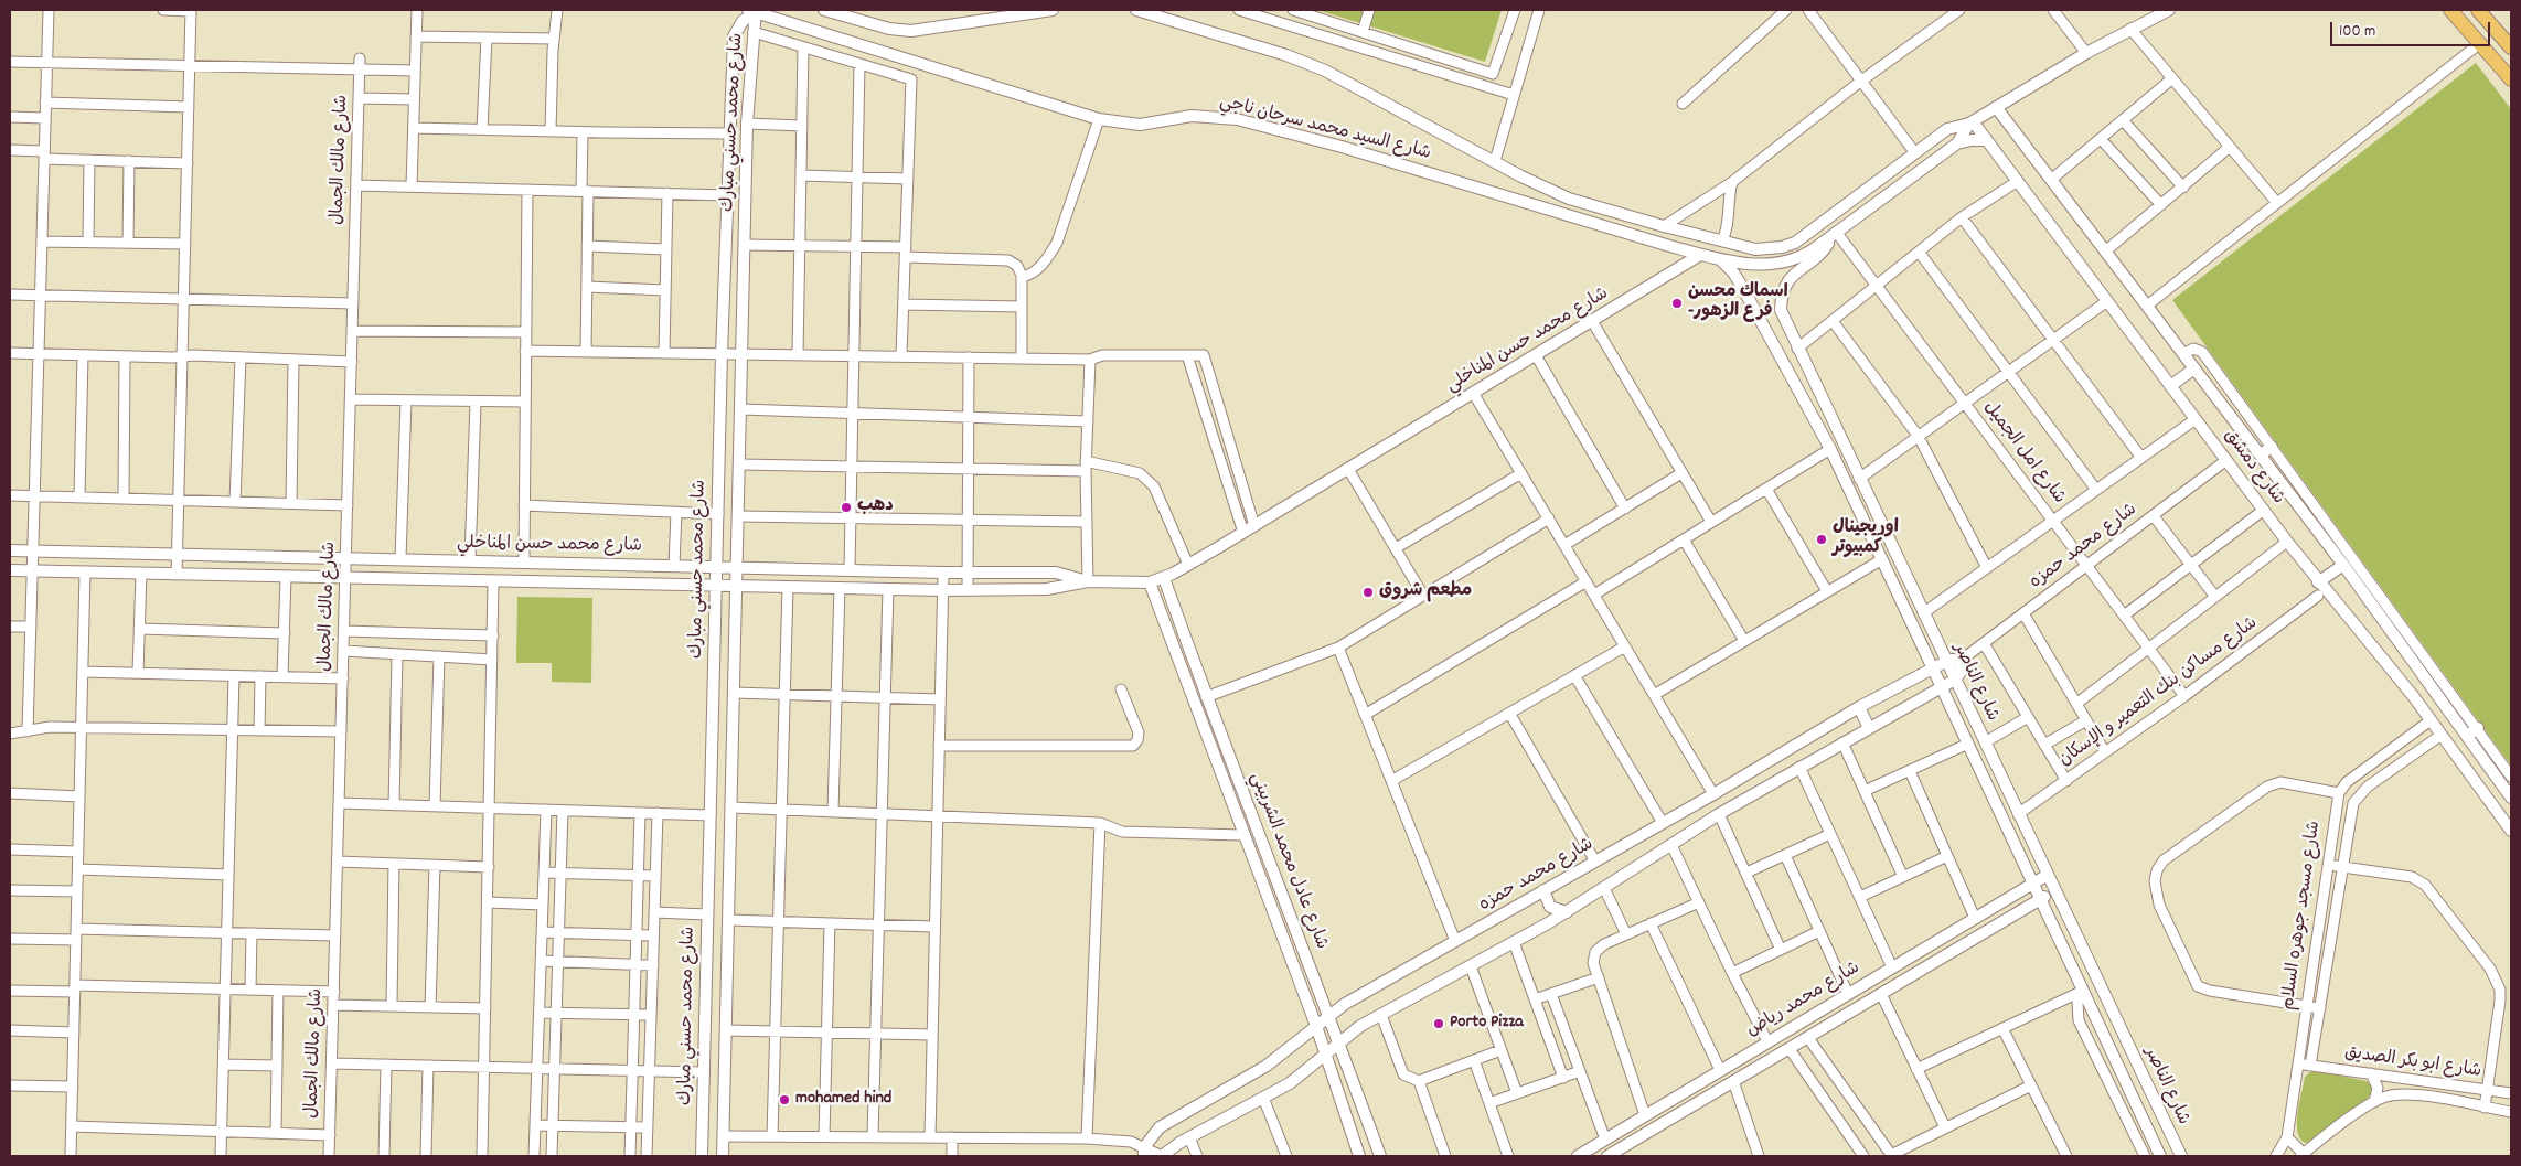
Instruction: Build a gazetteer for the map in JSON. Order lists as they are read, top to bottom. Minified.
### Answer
{"streets":{"street":["شارع محمد حسني مبارك","شارع السيد محمد سرحان ناجي","شارع مالك الجمال","شارع محمد حسن المناخلي","شارع امل الجميل","شارع دمشق","شارع محمد حمزه","شارع الناصر","شارع مساكن بنك التعمير و الإسكان","شارع عادل محمد الشربيني","شارع مسجد جوهره السلام","شارع محمد رياض","شارع ابو بكر الصديق"]},"crossings":[["شارع محمد حسني مبارك","شارع السيد محمد سرحان ناجي"],["شارع محمد حسني مبارك","شارع محمد حسن المناخلي"],["شارع السيد محمد سرحان ناجي","شارع محمد حسن المناخلي"],["شارع مالك الجمال","شارع محمد حسن المناخلي"],["شارع محمد حسن المناخلي","شارع عادل محمد الشربيني"],["شارع امل الجميل","شارع محمد حمزه"],["شارع امل الجميل","شارع الناصر"],["شارع امل الجميل","شارع مساكن بنك التعمير و الإسكان"],["شارع دمشق","شارع محمد حمزه"],["شارع دمشق","شارع مسجد جوهره السلام"],["شارع محمد حمزه","شارع الناصر"],["شارع محمد حمزه","شارع عادل محمد الشربيني"],["شارع الناصر","شارع مساكن بنك التعمير و الإسكان"],["شارع الناصر","شارع محمد رياض"],["شارع مسجد جوهره السلام","شارع ابو بكر الصديق"]],"places":["اسماك محسن -فرع الزهور","دهب","اوريجينال كمبيوتر","مطعم شروق","Porto Pizza","mohamed hind"],"scale_bar":"100 m"}
